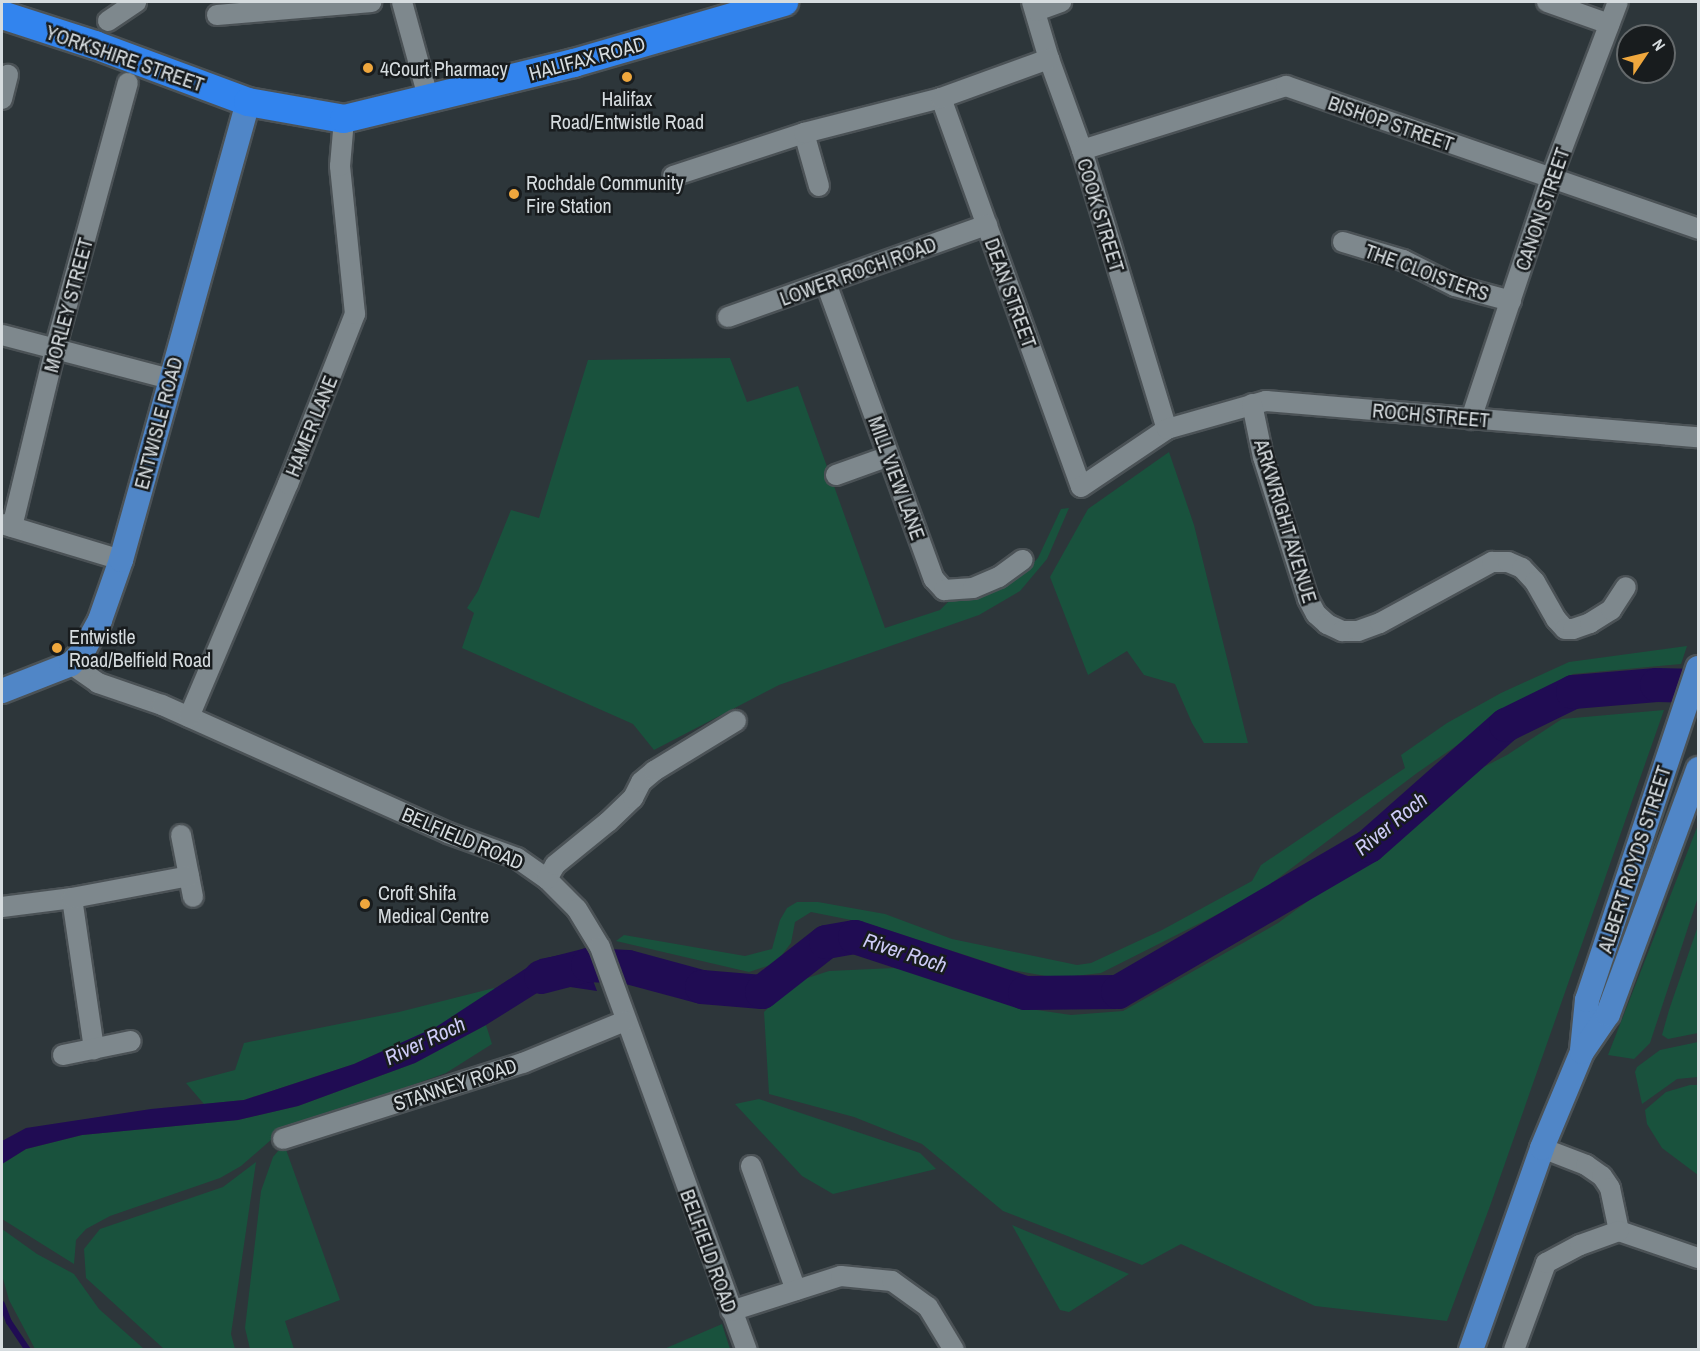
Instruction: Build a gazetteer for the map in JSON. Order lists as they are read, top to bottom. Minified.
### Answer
{"streets":{"highway":["YORKSHIRE STREET","HALIFAX ROAD"],"main road":["ENTWISLE ROAD","ALBERT ROYDS STREET"],"street":["BISHOP STREET","CANON STREET","COOK STREET","LOWER ROCH ROAD","THE CLOISTERS","DEAN STREET","MORLEY STREET","ROCH STREET","HAMER LANE","MILL VIEW LANE","ARKWRIGHT AVENUE","BELFIELD ROAD","STANNEY ROAD"]},"crossings":[["YORKSHIRE STREET","HALIFAX ROAD"],["YORKSHIRE STREET","ENTWISLE ROAD"],["HALIFAX ROAD","ENTWISLE ROAD"],["HALIFAX ROAD","HAMER LANE"],["BISHOP STREET","CANON STREET"],["BISHOP STREET","COOK STREET"],["CANON STREET","THE CLOISTERS"],["CANON STREET","ROCH STREET"],["COOK STREET","ROCH STREET"],["LOWER ROCH ROAD","DEAN STREET"],["LOWER ROCH ROAD","MILL VIEW LANE"],["DEAN STREET","ROCH STREET"],["ROCH STREET","ARKWRIGHT AVENUE"],["ENTWISLE ROAD","BELFIELD ROAD"],["HAMER LANE","BELFIELD ROAD"],["BELFIELD ROAD","STANNEY ROAD"]],"water":["River Roch"],"places":["4Court Pharmacy","Halifax Road/Entwistle Road","Rochdale Community Fire Station","Entwistle Road/Belfield Road","Croft Shifa Medical Centre"],"north":"top right"}
